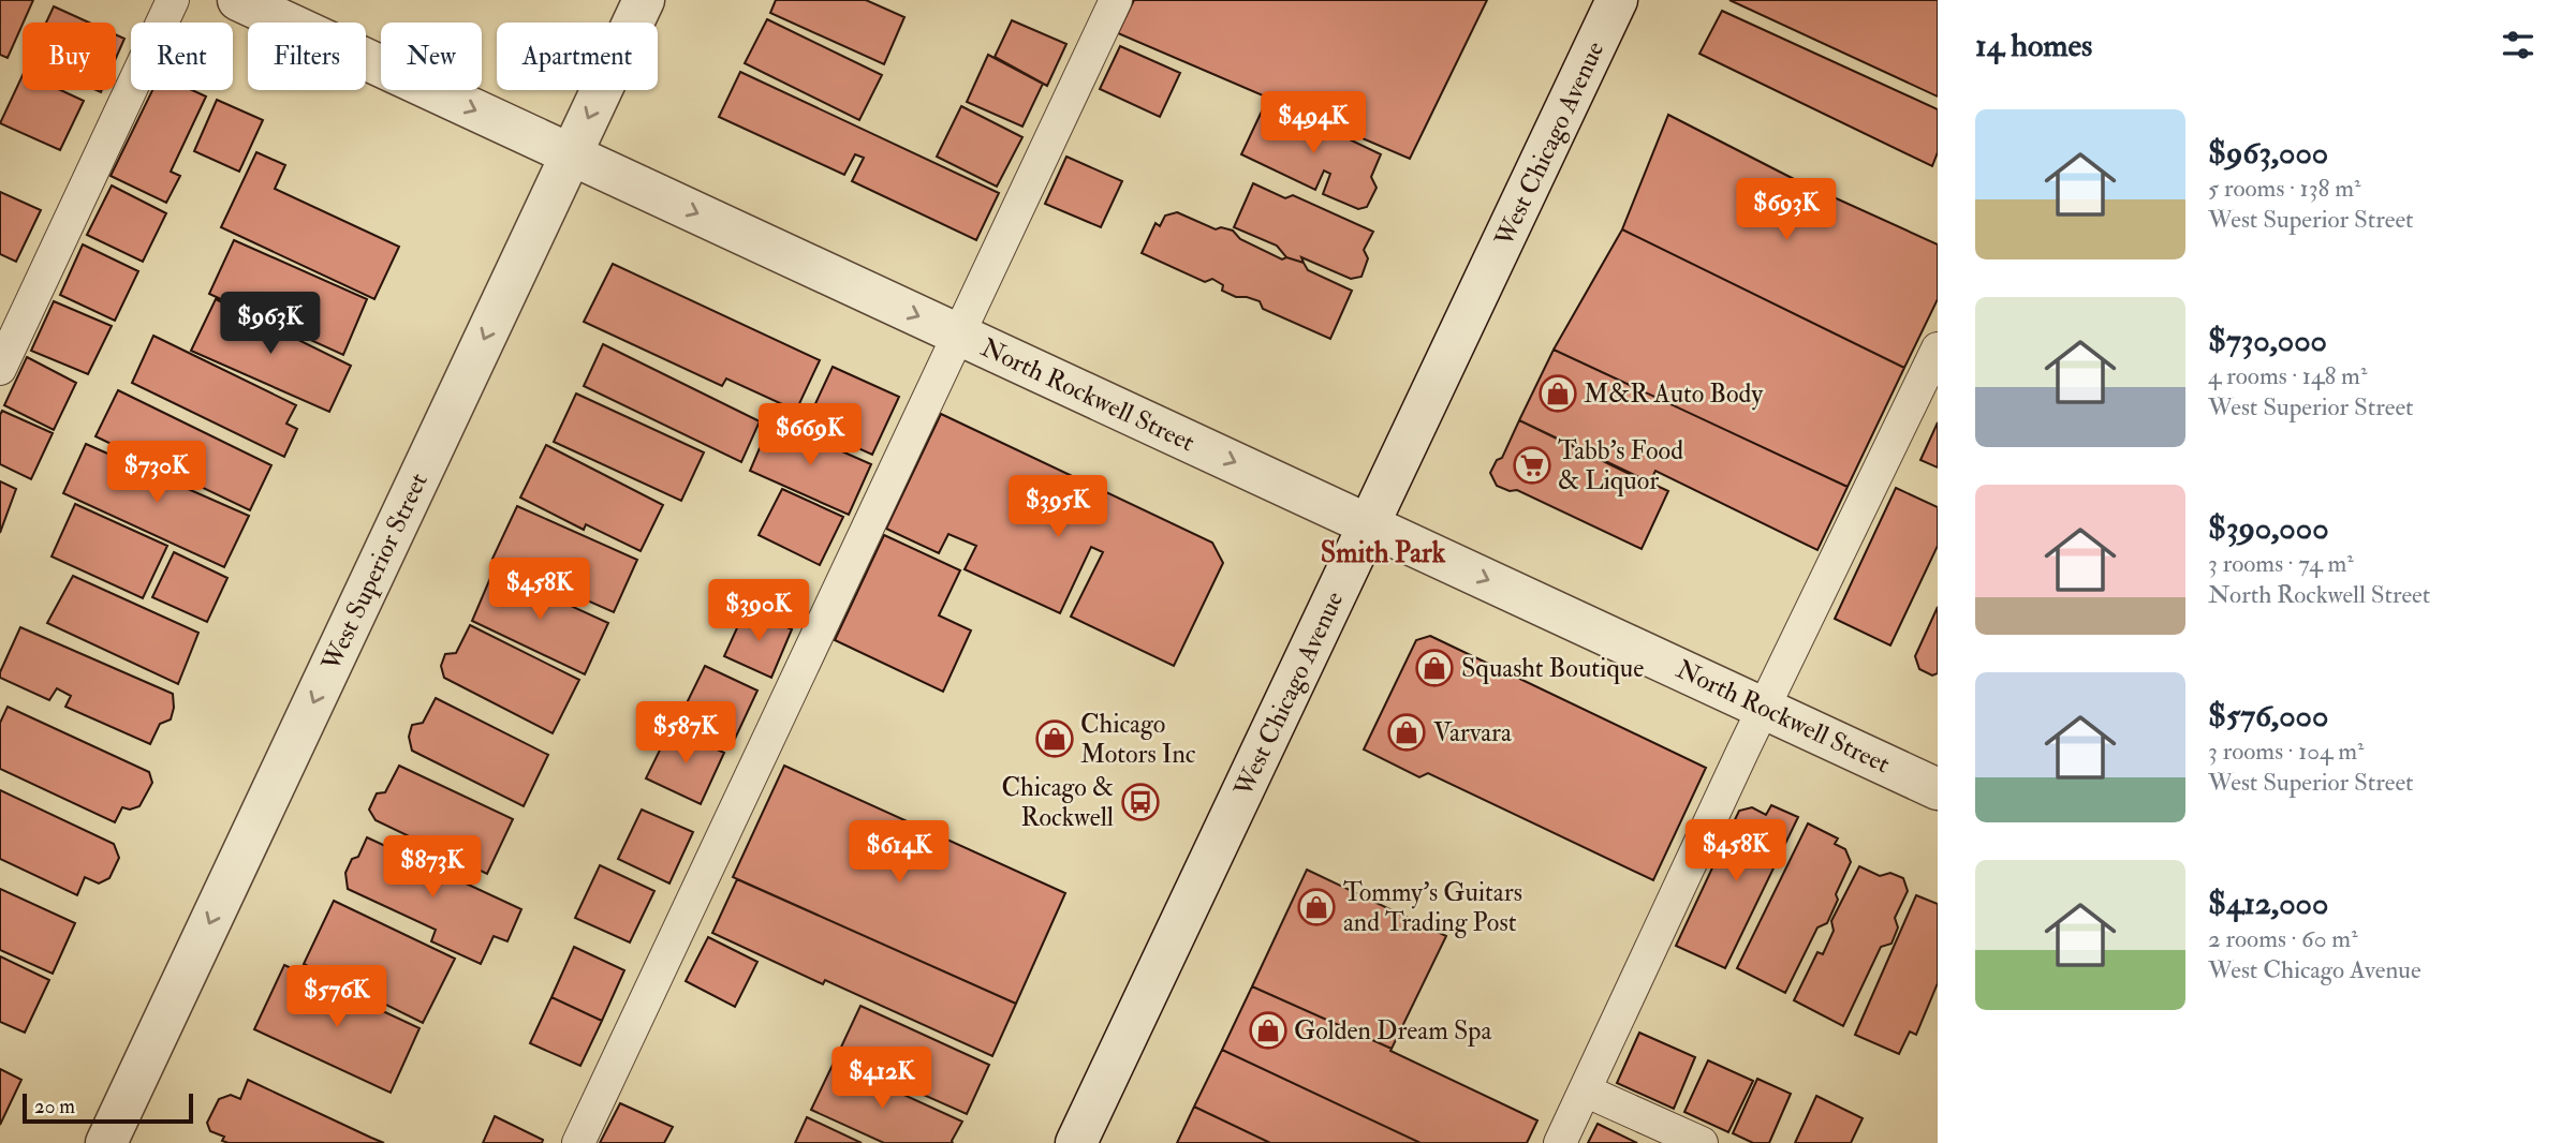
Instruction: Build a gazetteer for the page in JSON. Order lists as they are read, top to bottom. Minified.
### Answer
{"streets":{"street":["West Chicago Avenue","North Rockwell Street","West Superior Street"]},"crossings":[["West Chicago Avenue","North Rockwell Street"],["North Rockwell Street","West Superior Street"]],"one_way":["North Rockwell Street","West Superior Street"],"districts":["Smith Park"],"places":{"shop":["M&R Auto Body","Squasht Boutique","Varvara","Chicago Motors Inc","Tommy's Guitars and Trading Post","Golden Dream Spa"],"supermarket":["Tabb's Food & Liquor"],"bus stop":["Chicago & Rockwell"]},"scale_bar":"20 m","page":{"heading":"14 homes","chip":["Buy","Rent","Filters","New","Apartment"],"list":[{"name":"$963,000","note":"5 rooms · 138 m² · West Superior Street"},{"name":"$730,000","note":"4 rooms · 148 m² · West Superior Street"},{"name":"$390,000","note":"3 rooms · 74 m² · North Rockwell Street"},{"name":"$576,000","note":"3 rooms · 104 m² · West Superior Street"},{"name":"$412,000","note":"2 rooms · 60 m² · West Chicago Avenue"}],"price":["$494K","$693K","$963K","$669K","$730K","$395K","$458K","$390K","$587K","$458K","$614K","$873K","$576K","$412K"],"scale":"20 m"}}
